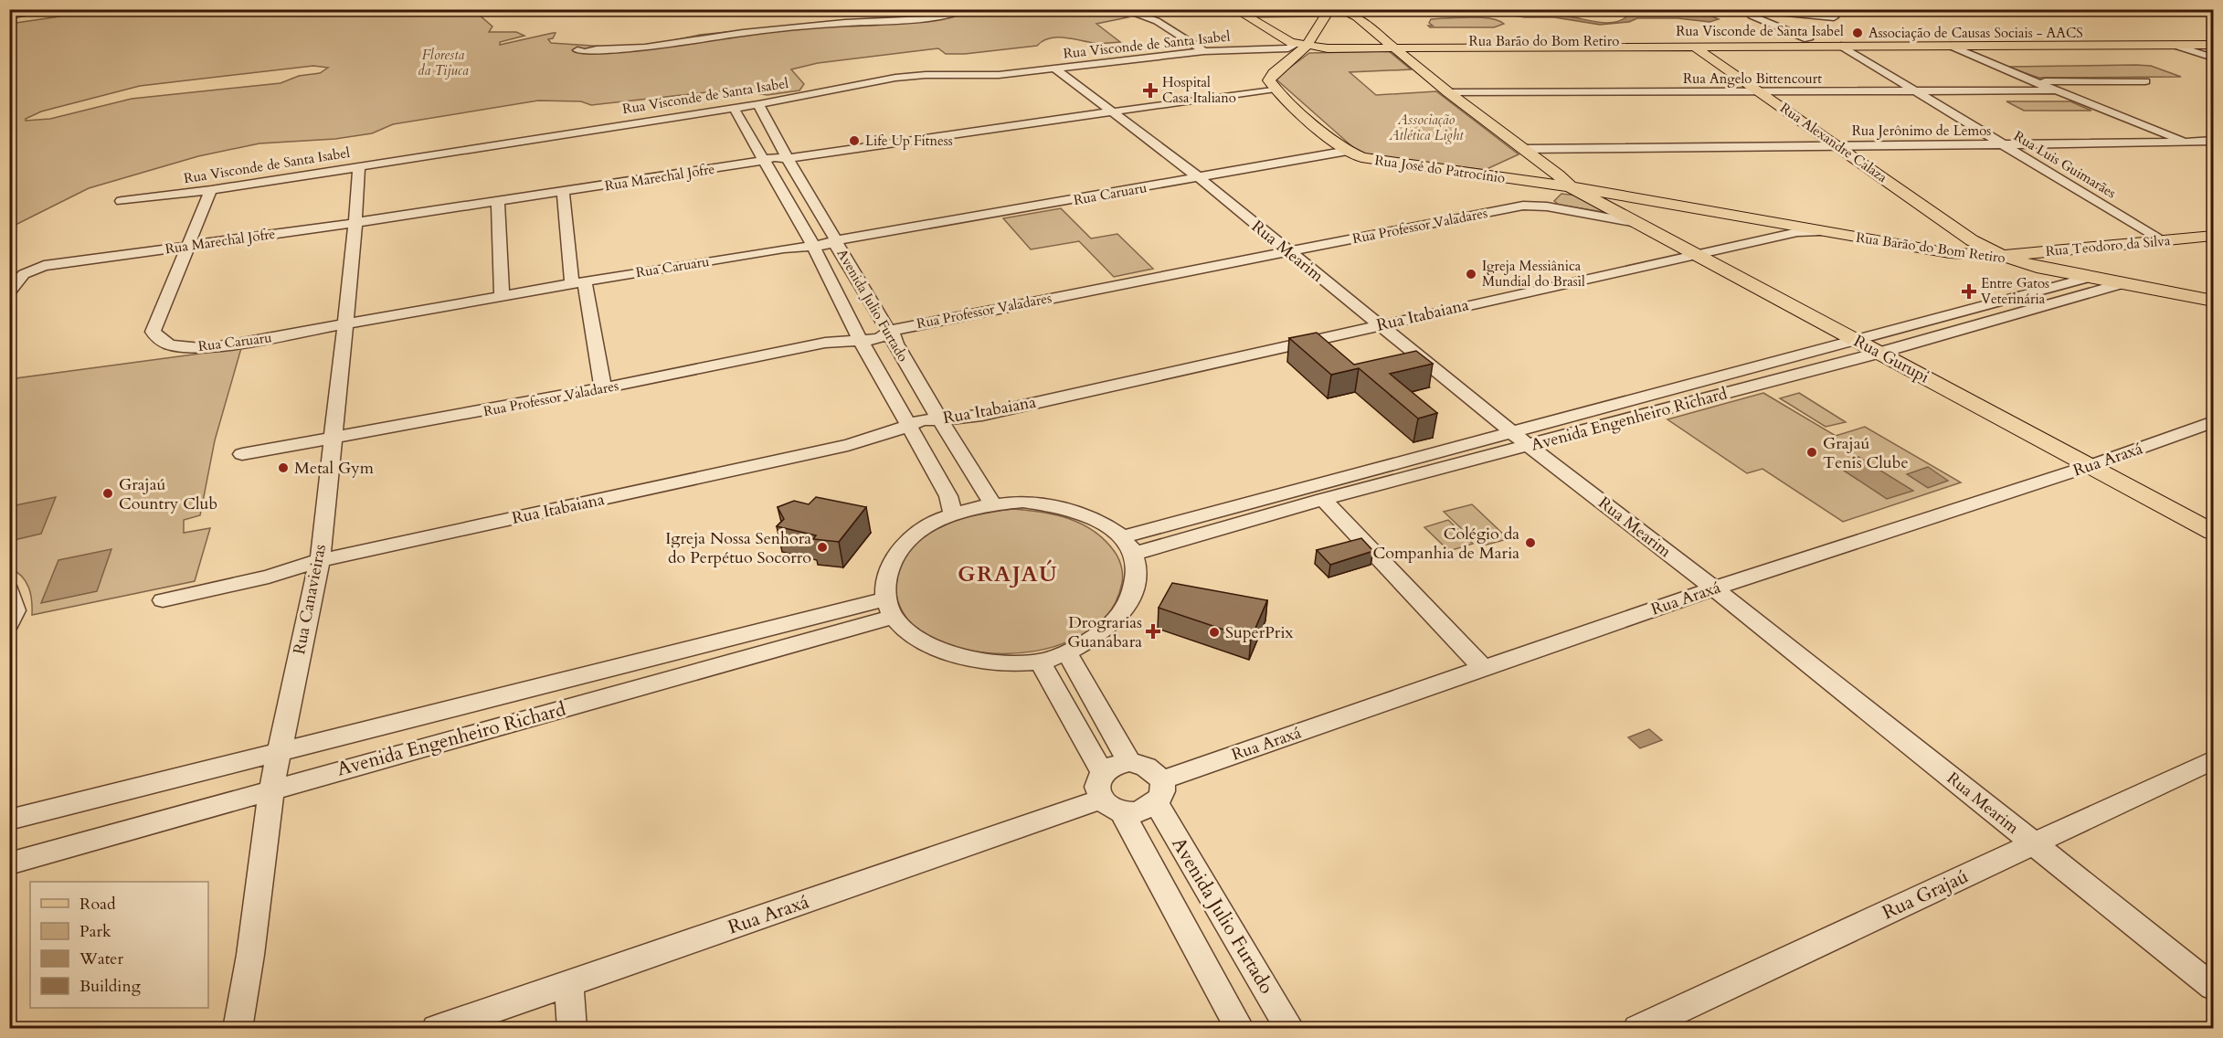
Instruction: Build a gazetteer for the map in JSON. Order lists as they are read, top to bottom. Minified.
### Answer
{"streets":{"main road":["Rua Visconde de Santa Isabel","Rua Barão do Bom Retiro","Rua Alexandre Calaza","Rua José do Patrocínio","Rua Teodoro da Silva","Rua Gurupi"],"street":["Rua Angelo Bittencourt","Rua Jerônimo de Lemos","Rua Luis Guimarães","Rua Marechal Jofre","Rua Caruaru","Rua Professor Valadares","Rua Mearim","Avenida Julio Furtado","Rua Itabaiana","Avenida Engenheiro Richard","Rua Araxá","Rua Canavieiras","Rua Grajaú"]},"crossings":[["Rua Visconde de Santa Isabel","Rua Barão do Bom Retiro"],["Rua Visconde de Santa Isabel","Rua Alexandre Calaza"],["Rua Visconde de Santa Isabel","Rua Luis Guimarães"],["Rua Visconde de Santa Isabel","Rua Caruaru"],["Rua Visconde de Santa Isabel","Rua Mearim"],["Rua Visconde de Santa Isabel","Avenida Julio Furtado"],["Rua Visconde de Santa Isabel","Rua Canavieiras"],["Rua Barão do Bom Retiro","Rua Angelo Bittencourt"],["Rua Barão do Bom Retiro","Rua Jerônimo de Lemos"],["Rua Barão do Bom Retiro","Rua Alexandre Calaza"],["Rua Barão do Bom Retiro","Rua José do Patrocínio"],["Rua Barão do Bom Retiro","Rua Teodoro da Silva"],["Rua Barão do Bom Retiro","Rua Itabaiana"],["Rua Barão do Bom Retiro","Rua Gurupi"],["Rua Barão do Bom Retiro","Avenida Engenheiro Richard"],["Rua Angelo Bittencourt","Rua Alexandre Calaza"],["Rua Angelo Bittencourt","Rua Luis Guimarães"],["Rua Jerônimo de Lemos","Rua Alexandre Calaza"],["Rua Jerônimo de Lemos","Rua Luis Guimarães"],["Rua Alexandre Calaza","Rua Teodoro da Silva"],["Rua Luis Guimarães","Rua Teodoro da Silva"],["Rua José do Patrocínio","Rua Marechal Jofre"],["Rua José do Patrocínio","Rua Caruaru"],["Rua José do Patrocínio","Rua Gurupi"],["Rua Marechal Jofre","Rua Caruaru"],["Rua Marechal Jofre","Rua Mearim"],["Rua Marechal Jofre","Avenida Julio Furtado"],["Rua Marechal Jofre","Rua Canavieiras"],["Rua Caruaru","Rua Mearim"],["Rua Caruaru","Avenida Julio Furtado"],["Rua Caruaru","Rua Canavieiras"],["Rua Professor Valadares","Rua Mearim"],["Rua Professor Valadares","Avenida Julio Furtado"],["Rua Professor Valadares","Rua Gurupi"],["Rua Professor Valadares","Rua Canavieiras"],["Rua Mearim","Rua Itabaiana"],["Rua Mearim","Avenida Engenheiro Richard"],["Rua Mearim","Rua Araxá"],["Rua Mearim","Rua Grajaú"],["Avenida Julio Furtado","Rua Itabaiana"],["Avenida Julio Furtado","Rua Araxá"],["Rua Itabaiana","Rua Gurupi"],["Rua Itabaiana","Rua Canavieiras"],["Rua Gurupi","Avenida Engenheiro Richard"],["Rua Gurupi","Rua Araxá"],["Avenida Engenheiro Richard","Rua Canavieiras"]],"districts":["GRAJAÚ"],"parks":["Floresta da Tijuca","Associação Atlética Light"],"places":{"other":["Associação de Causas Sociais - AACS","Life Up Fitness","Igreja Messiânica Mundial do Brasil","Grajaú Tenis Clube","Metal Gym","Grajaú Country Club","Colégio da Companhia de Maria","Igreja Nossa Senhora do Perpétuo Socorro","SuperPrix"],"health":["Hospital Casa Italiano","Entre Gatos Veterinária","Drograrias Guanabara"]},"legend":["Road","Park","Water","Building"]}
